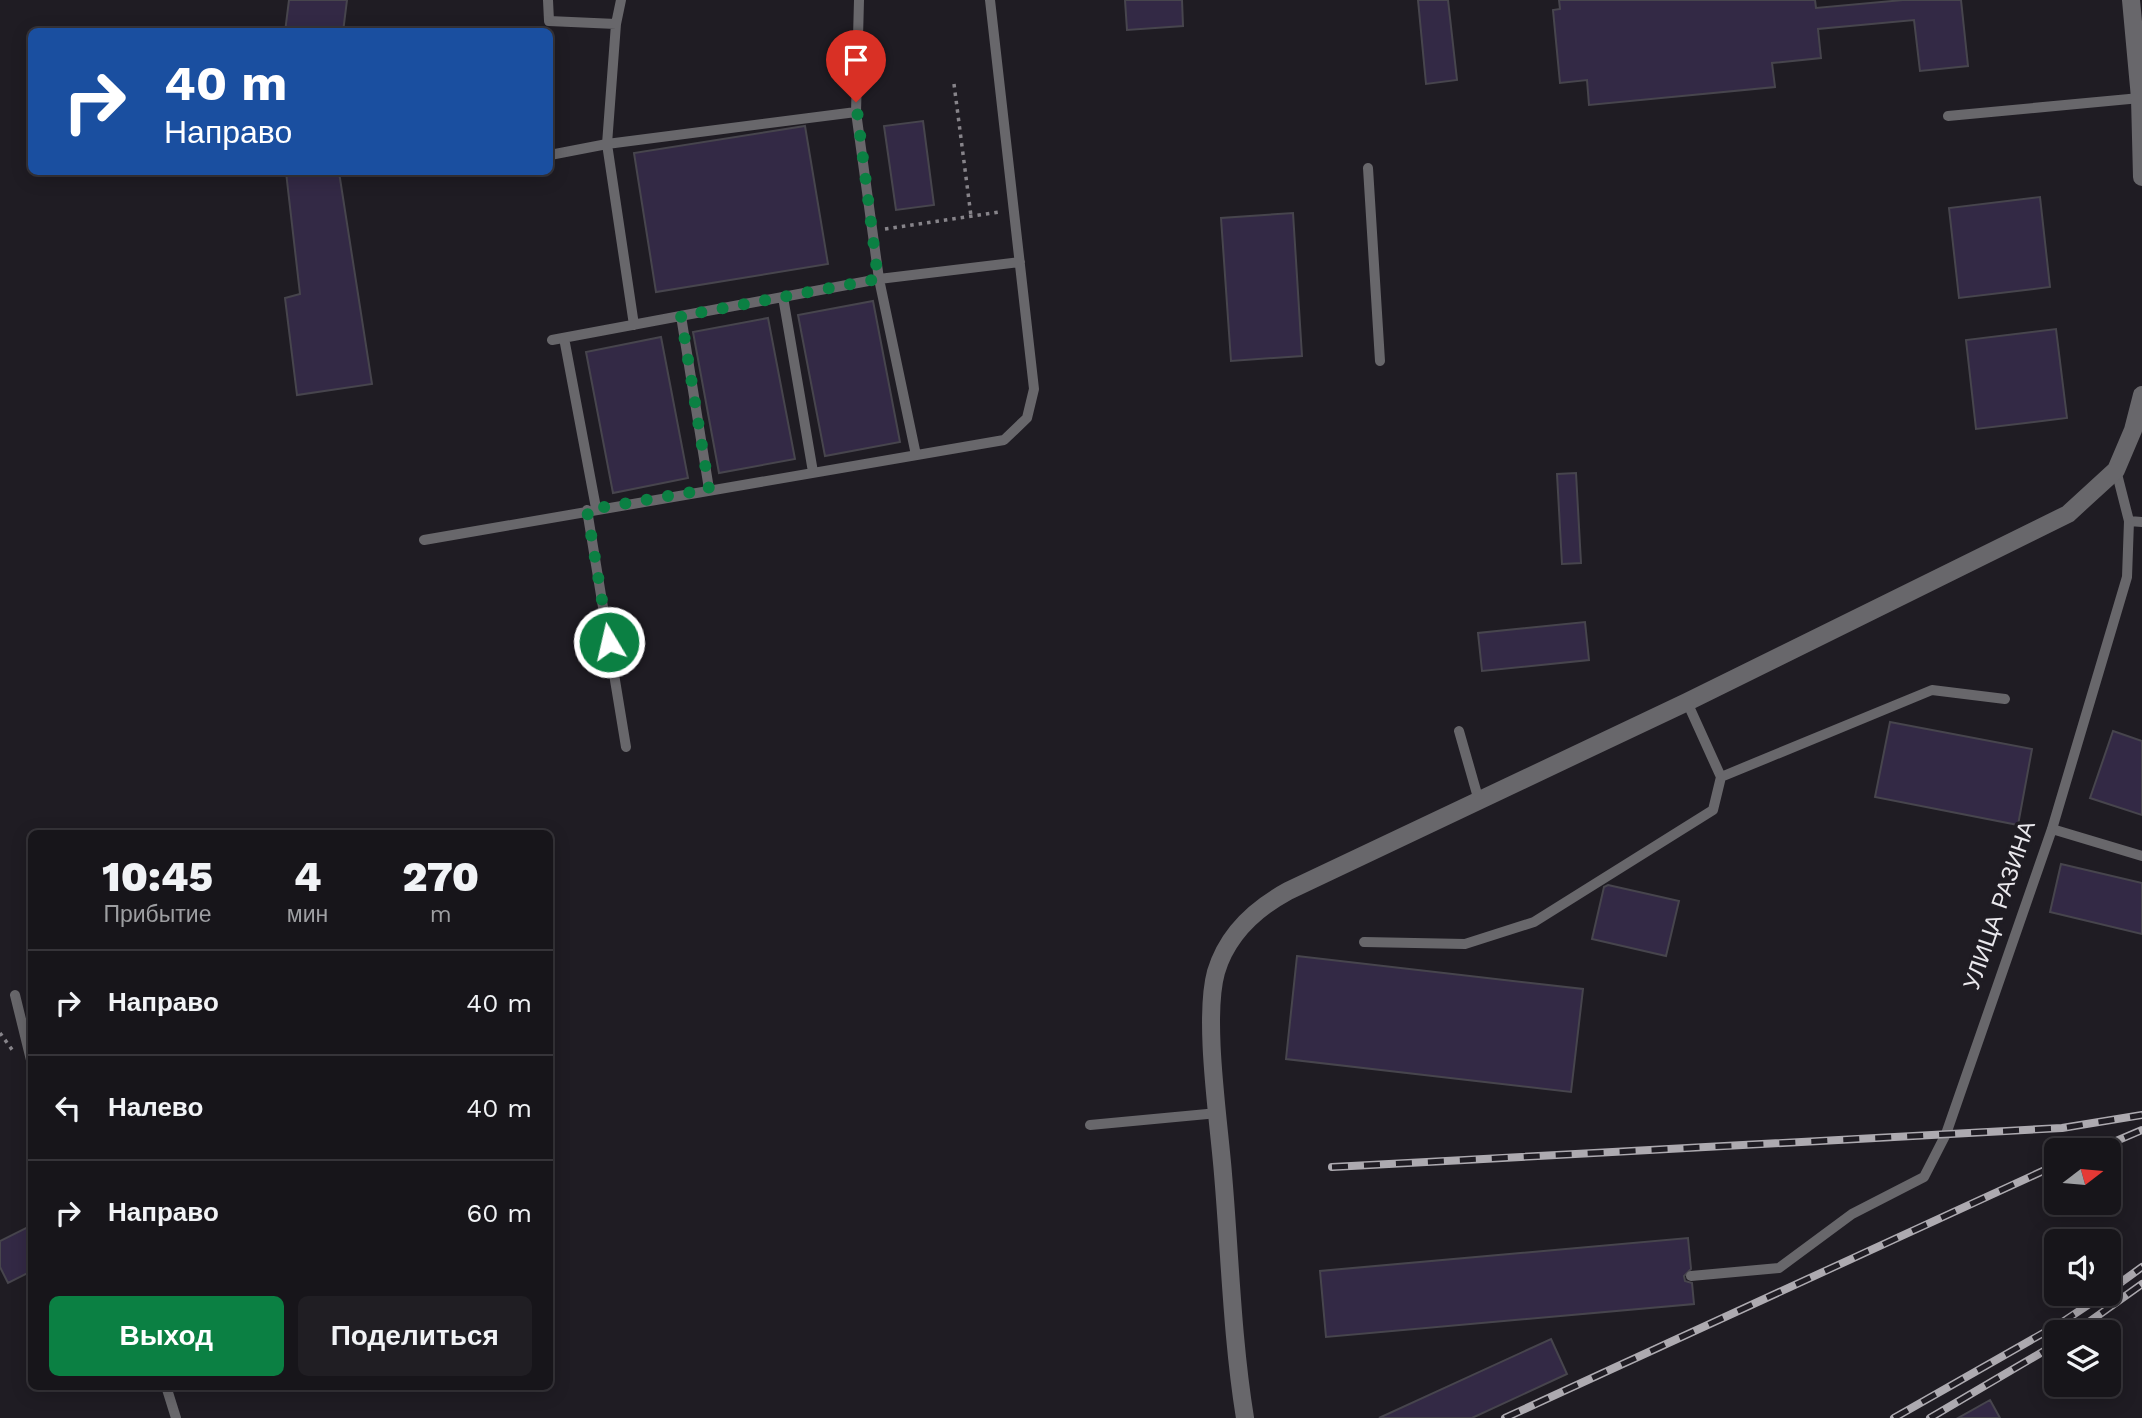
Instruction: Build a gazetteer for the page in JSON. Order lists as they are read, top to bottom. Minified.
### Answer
{"streets":{"lane":["УЛИЦА РАЗИНА"]},"north":"right","page":{"turn":["40 m","Направо"],"eta":["10:45","Прибытие","4","мин","270","m"],"list":[{"name":"Направо","value":"40 m"},{"name":"Налево","value":"40 m"},{"name":"Направо","value":"60 m"}],"buttons":["Выход","Поделиться"]}}
